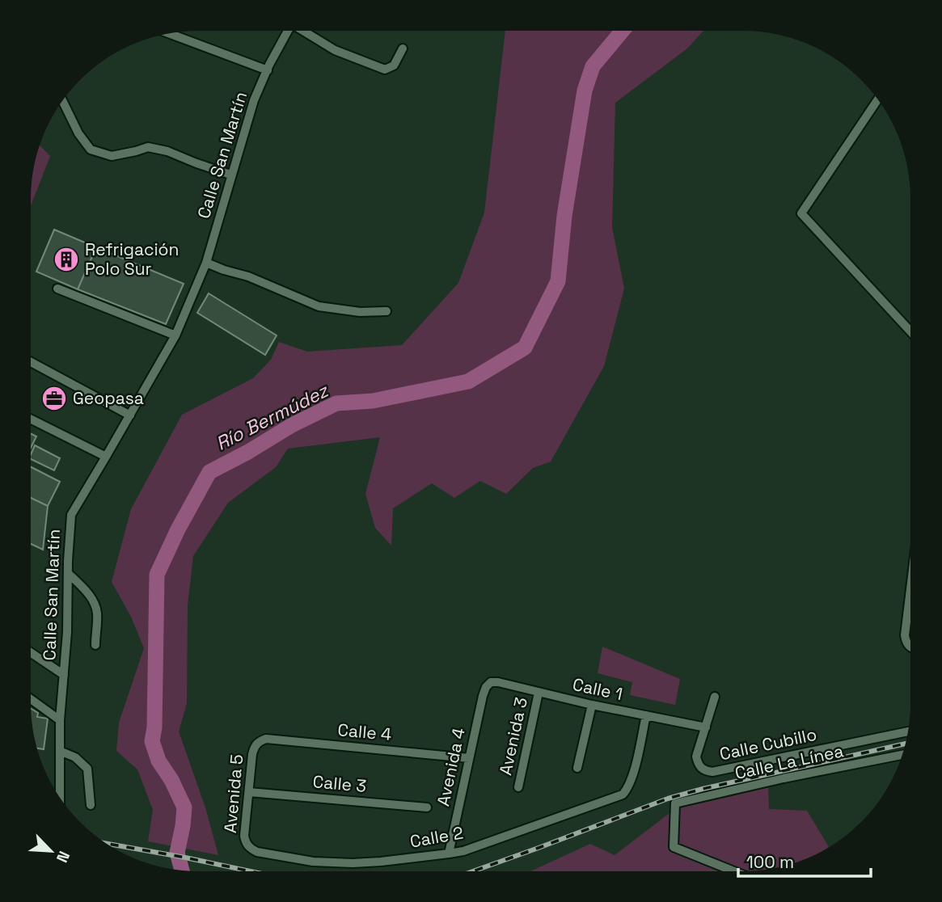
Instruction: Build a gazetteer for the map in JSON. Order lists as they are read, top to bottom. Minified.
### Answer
{"streets":{"street":["Calle San Martín","Calle 1","Calle 4","Avenida 3","Calle Cubillo","Calle La Línea","Avenida 4","Calle 3","Avenida 5","Calle 2"]},"crossings":[["Calle 1","Avenida 3"],["Calle 1","Calle Cubillo"],["Calle 1","Avenida 4"],["Calle 1","Calle 2"],["Calle 4","Avenida 4"],["Calle 4","Avenida 5"],["Avenida 4","Calle 2"],["Calle 3","Avenida 5"],["Avenida 5","Calle 2"]],"water":["Río Bermúdez"],"places":{"building":["Refrigación Polo Sur"],"office":["Geopasa"]},"scale_bar":"100 m","north":"bottom right"}
